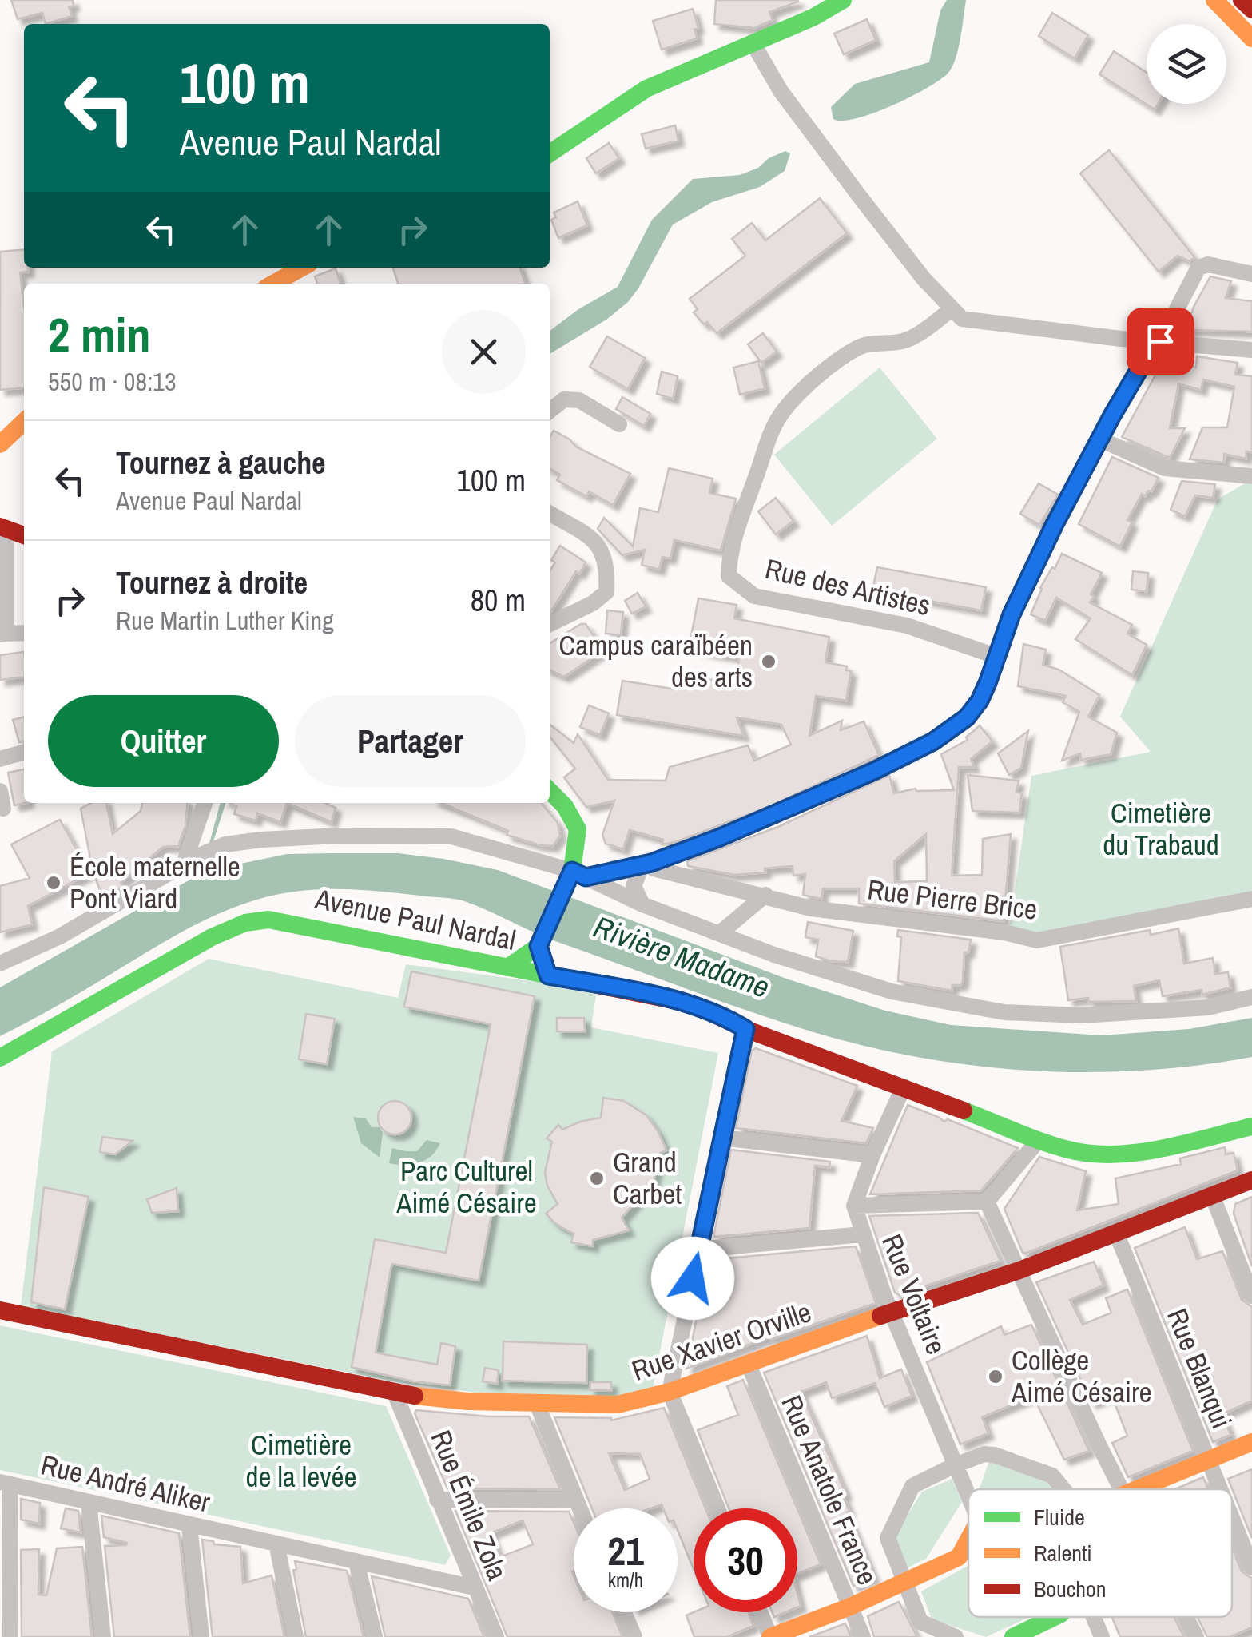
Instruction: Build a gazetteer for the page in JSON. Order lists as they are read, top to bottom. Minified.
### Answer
{"streets":{"main road":["Avenue Paul Nardal","Rue Xavier Orville"],"street":["Rue des Artistes","Rue Pierre Brice","Rue Voltaire","Rue Blanqui","Rue André Aliker","Rue Anatole France","Rue Émile Zola"]},"crossings":[["Avenue Paul Nardal","Rue Voltaire"],["Rue Voltaire","Rue Xavier Orville"],["Rue Xavier Orville","Rue Blanqui"],["Rue Xavier Orville","Rue Anatole France"],["Rue Xavier Orville","Rue Émile Zola"],["Rue André Aliker","Rue Émile Zola"]],"water":["Rivière Madame"],"parks":["Cimetière du Trabaud","Parc Culturel Aimé Césaire","Cimetière de la levée"],"places":["Campus caraïbéen des arts","École maternelle Pont Viard","Grand Carbet","Collège Aimé Césaire"],"legend":["Fluide","Ralenti","Bouchon"],"page":{"turn":["100 m","Avenue Paul Nardal"],"heading":["2 min","550 m · 08:13"],"list":[{"name":"Tournez à gauche","note":"Avenue Paul Nardal","value":"100 m"},{"name":"Tournez à droite","note":"Rue Martin Luther King","value":"80 m"}],"buttons":["Quitter","Partager"],"speed":"21 km/h","limit":"30"}}
